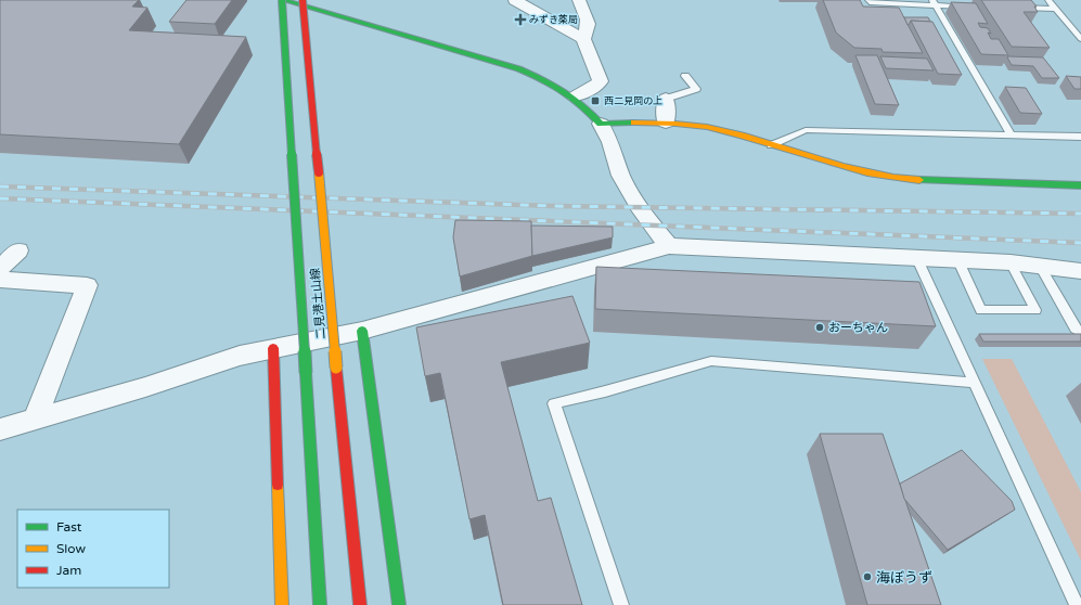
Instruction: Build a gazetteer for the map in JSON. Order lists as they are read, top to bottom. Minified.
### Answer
{"streets":{"main road":["二見港土山線"]},"places":{"health":["みずき薬局"],"transit":["西二見岡の上"],"other":["おーちゃん","海ぼうず"]},"legend":["Fast","Slow","Jam"]}
